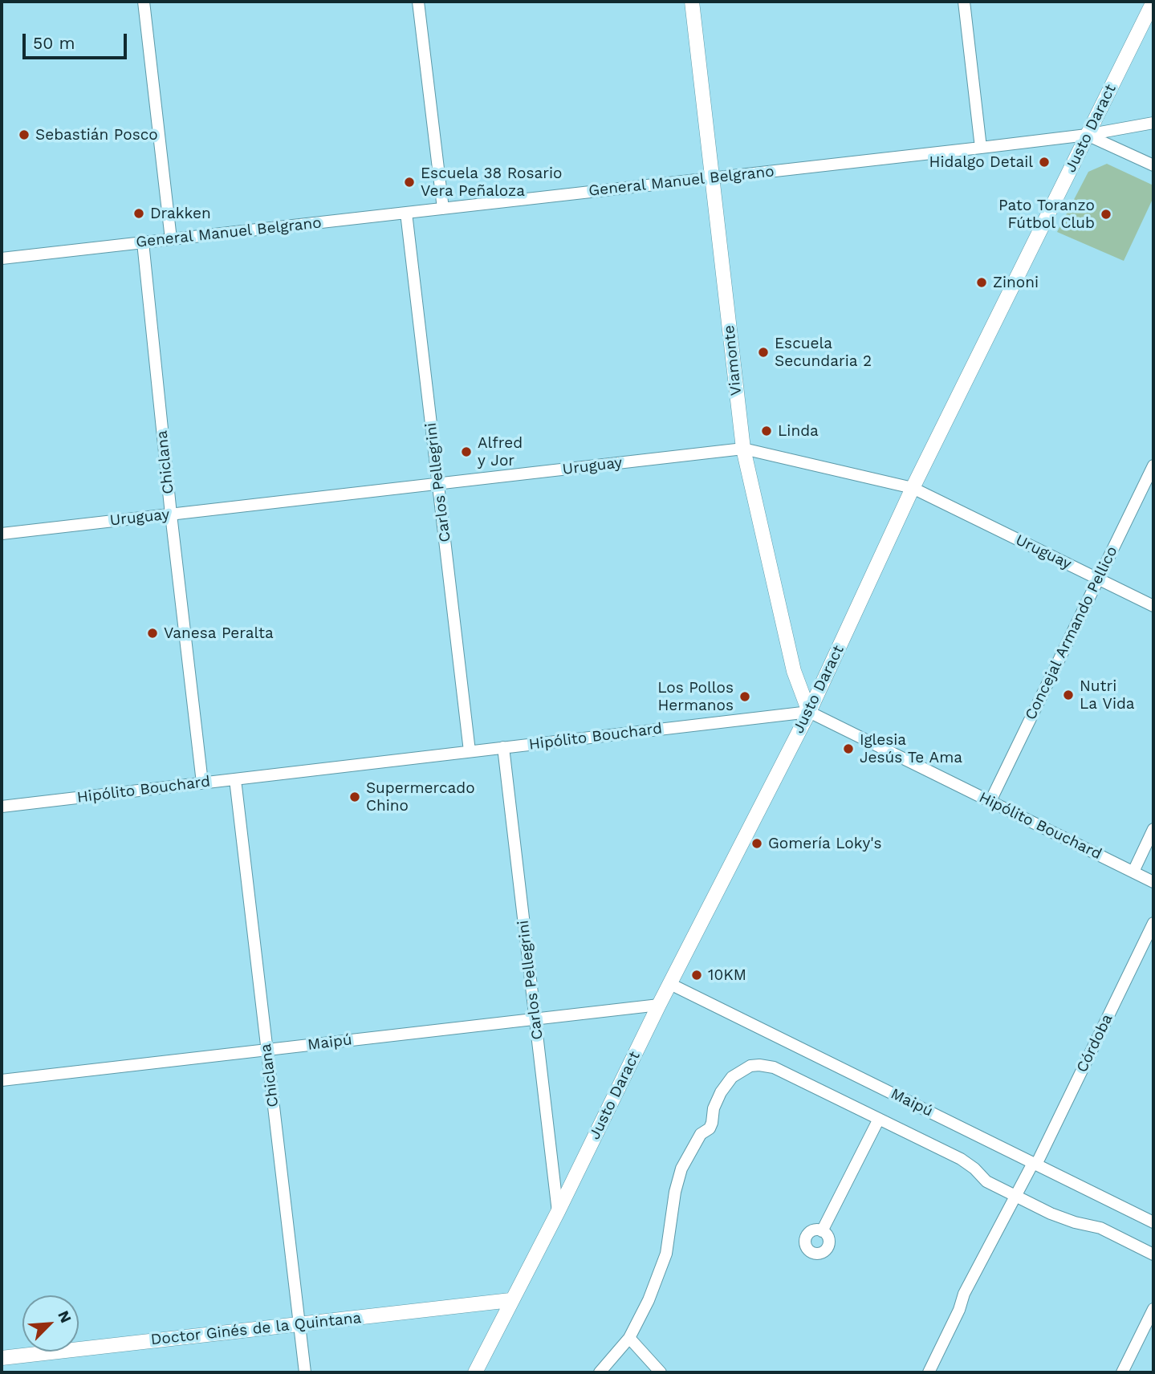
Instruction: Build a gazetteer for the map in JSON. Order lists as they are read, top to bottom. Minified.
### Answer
{"streets":{"street":["Justo Daract","General Manuel Belgrano","Viamonte","Chiclana","Uruguay","Carlos Pellegrini","Concejal Armando Pellico","Hipólito Bouchard","Maipú","Córdoba","Doctor Ginés de la Quintana"]},"crossings":[["Justo Daract","General Manuel Belgrano"],["Justo Daract","Viamonte"],["Justo Daract","Uruguay"],["Justo Daract","Carlos Pellegrini"],["Justo Daract","Hipólito Bouchard"],["Justo Daract","Maipú"],["Justo Daract","Doctor Ginés de la Quintana"],["General Manuel Belgrano","Viamonte"],["General Manuel Belgrano","Chiclana"],["General Manuel Belgrano","Carlos Pellegrini"],["Viamonte","Uruguay"],["Viamonte","Hipólito Bouchard"],["Chiclana","Uruguay"],["Chiclana","Hipólito Bouchard"],["Chiclana","Maipú"],["Chiclana","Doctor Ginés de la Quintana"],["Uruguay","Carlos Pellegrini"],["Uruguay","Concejal Armando Pellico"],["Carlos Pellegrini","Hipólito Bouchard"],["Carlos Pellegrini","Maipú"],["Concejal Armando Pellico","Hipólito Bouchard"],["Maipú","Córdoba"]],"places":["Sebastián Posco","Hidalgo Detail","Escuela 38 Rosario Vera Peñaloza","Drakken","Pato Toranzo Fútbol Club","Zinoni","Escuela Secundaria 2","Linda","Alfred y Jor","Vanesa Peralta","Nutri La Vida","Los Pollos Hermanos","Iglesia Jesús Te Ama","Supermercado Chino","Gomería Loky's","10KM"],"scale_bar":"50 m","north":"top right"}
